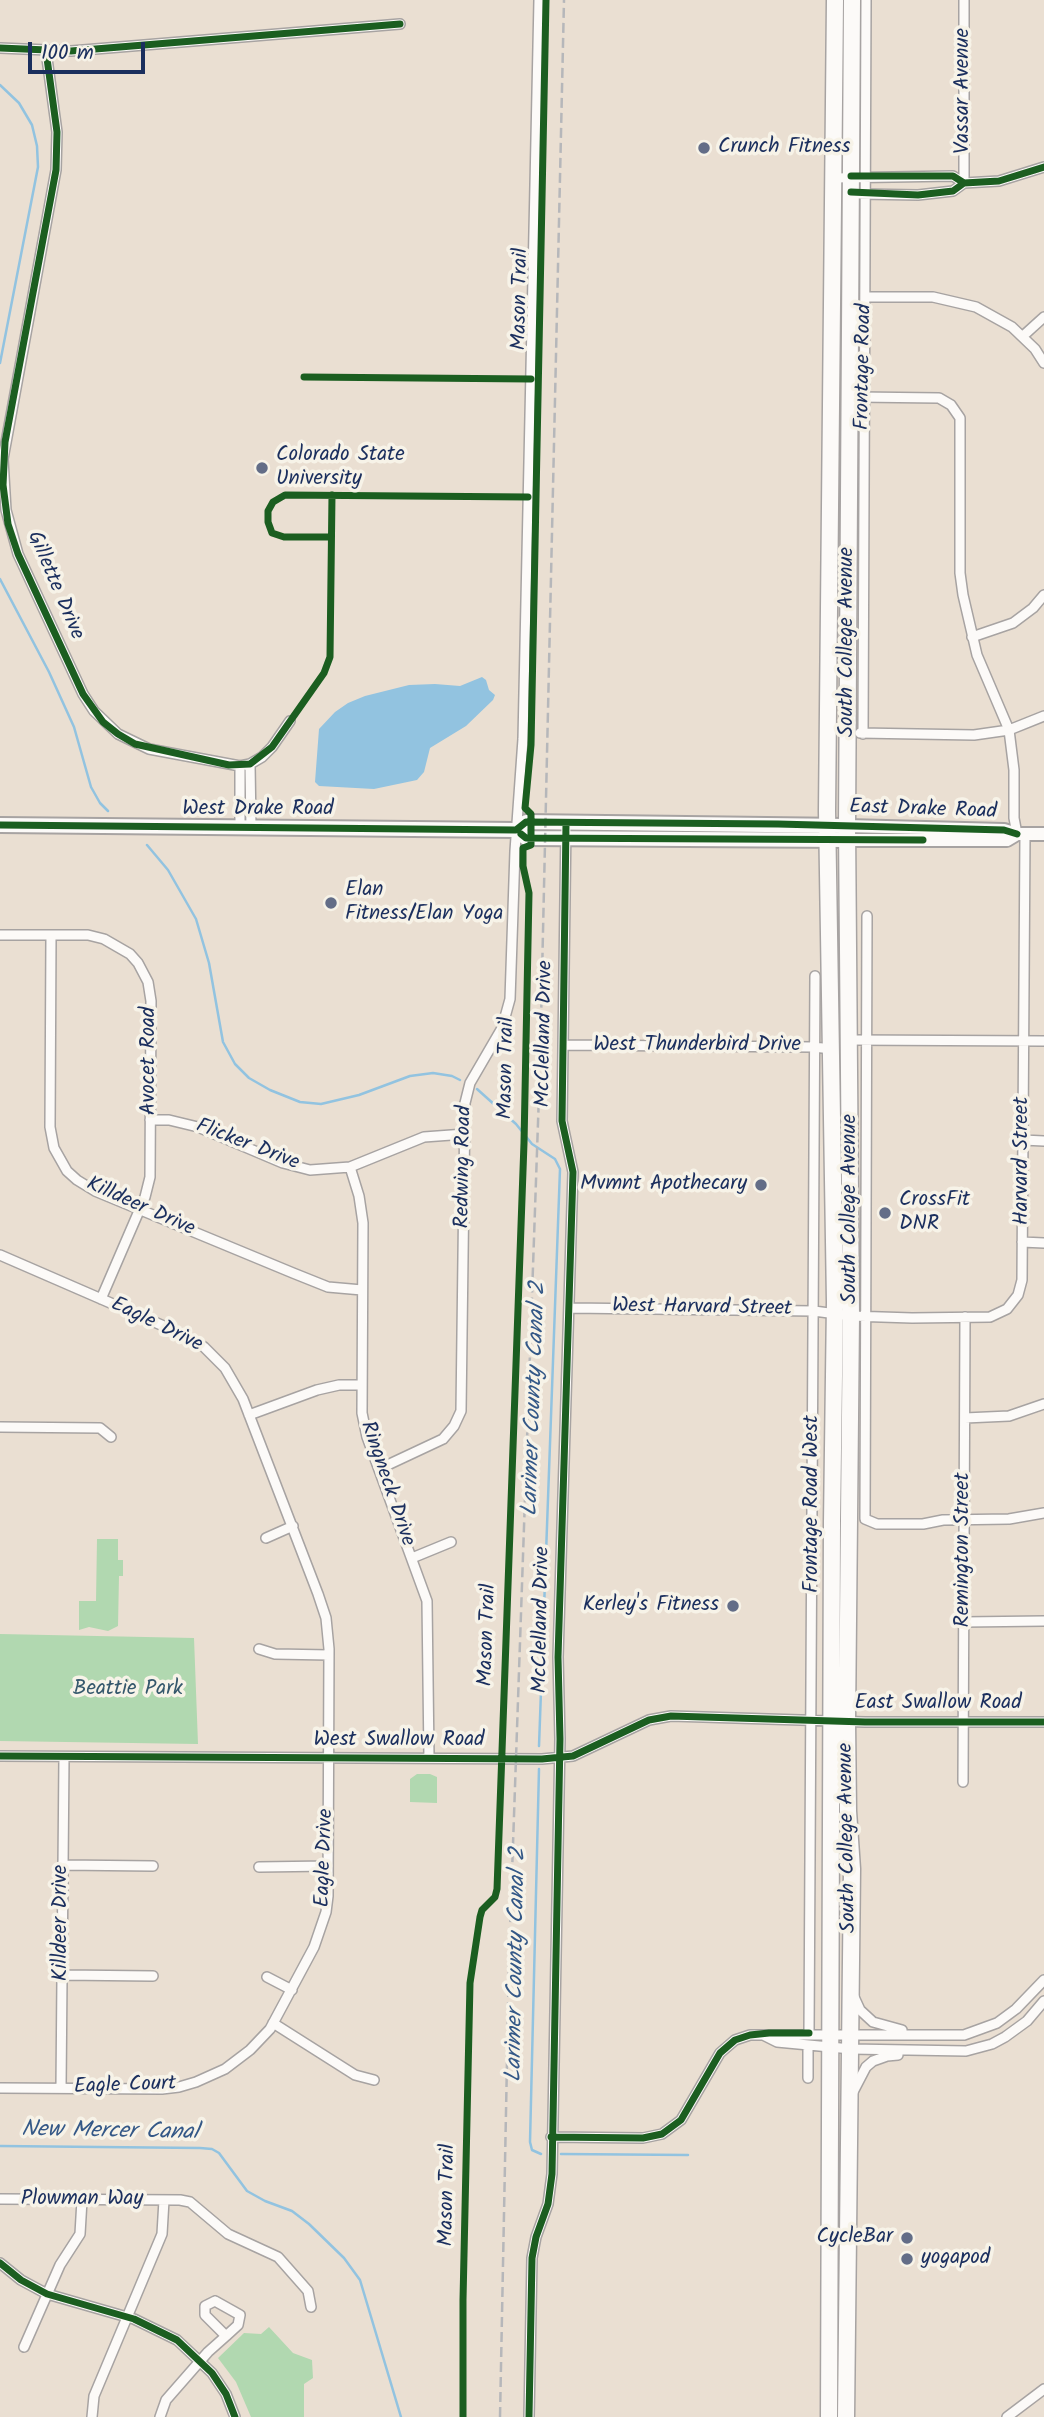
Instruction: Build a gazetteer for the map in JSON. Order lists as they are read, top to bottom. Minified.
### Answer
{"streets":{"highway":["South College Avenue"],"main road":["West Drake Road","East Drake Road"],"street":["Vassar Avenue","Frontage Road","Gillette Drive","McClelland Drive","West Thunderbird Drive","Avocet Road","Flicker Drive","Harvard Street","Redwing Road","Killdeer Drive","West Harvard Street","Eagle Drive","Ringneck Drive","Frontage Road West","Remington Street","East Swallow Road","West Swallow Road","Eagle Court","Plowman Way"],"cycle path":["Mason Trail"]},"crossings":[["Frontage Road","South College Avenue"],["Frontage Road","Harvard Street"],["South College Avenue","West Drake Road"],["South College Avenue","East Drake Road"],["South College Avenue","West Thunderbird Drive"],["South College Avenue","Harvard Street"],["South College Avenue","West Harvard Street"],["South College Avenue","East Swallow Road"],["South College Avenue","West Swallow Road"],["West Drake Road","East Drake Road"],["West Drake Road","McClelland Drive"],["West Drake Road","Redwing Road"],["East Drake Road","Harvard Street"],["McClelland Drive","West Thunderbird Drive"],["McClelland Drive","West Harvard Street"],["McClelland Drive","West Swallow Road"],["West Thunderbird Drive","Frontage Road West"],["Avocet Road","Flicker Drive"],["Avocet Road","Killdeer Drive"],["Avocet Road","Eagle Drive"],["Flicker Drive","Redwing Road"],["Flicker Drive","Ringneck Drive"],["Harvard Street","West Harvard Street"],["Harvard Street","Remington Street"],["Redwing Road","Ringneck Drive"],["Killdeer Drive","Ringneck Drive"],["Killdeer Drive","West Swallow Road"],["Killdeer Drive","Eagle Court"],["West Harvard Street","Frontage Road West"],["Eagle Drive","West Swallow Road"],["Eagle Drive","Eagle Court"],["Ringneck Drive","West Swallow Road"],["Frontage Road West","West Swallow Road"],["Remington Street","East Swallow Road"],["East Swallow Road","West Swallow Road"]],"water":["Larimer County Canal 2","New Mercer Canal"],"parks":["Beattie Park"],"places":["Crunch Fitness","Colorado State University","Elan Fitness/Elan Yoga","Mvmnt Apothecary","CrossFit DNR","Kerley's Fitness","CycleBar","yogapod"],"scale_bar":"100 m"}
